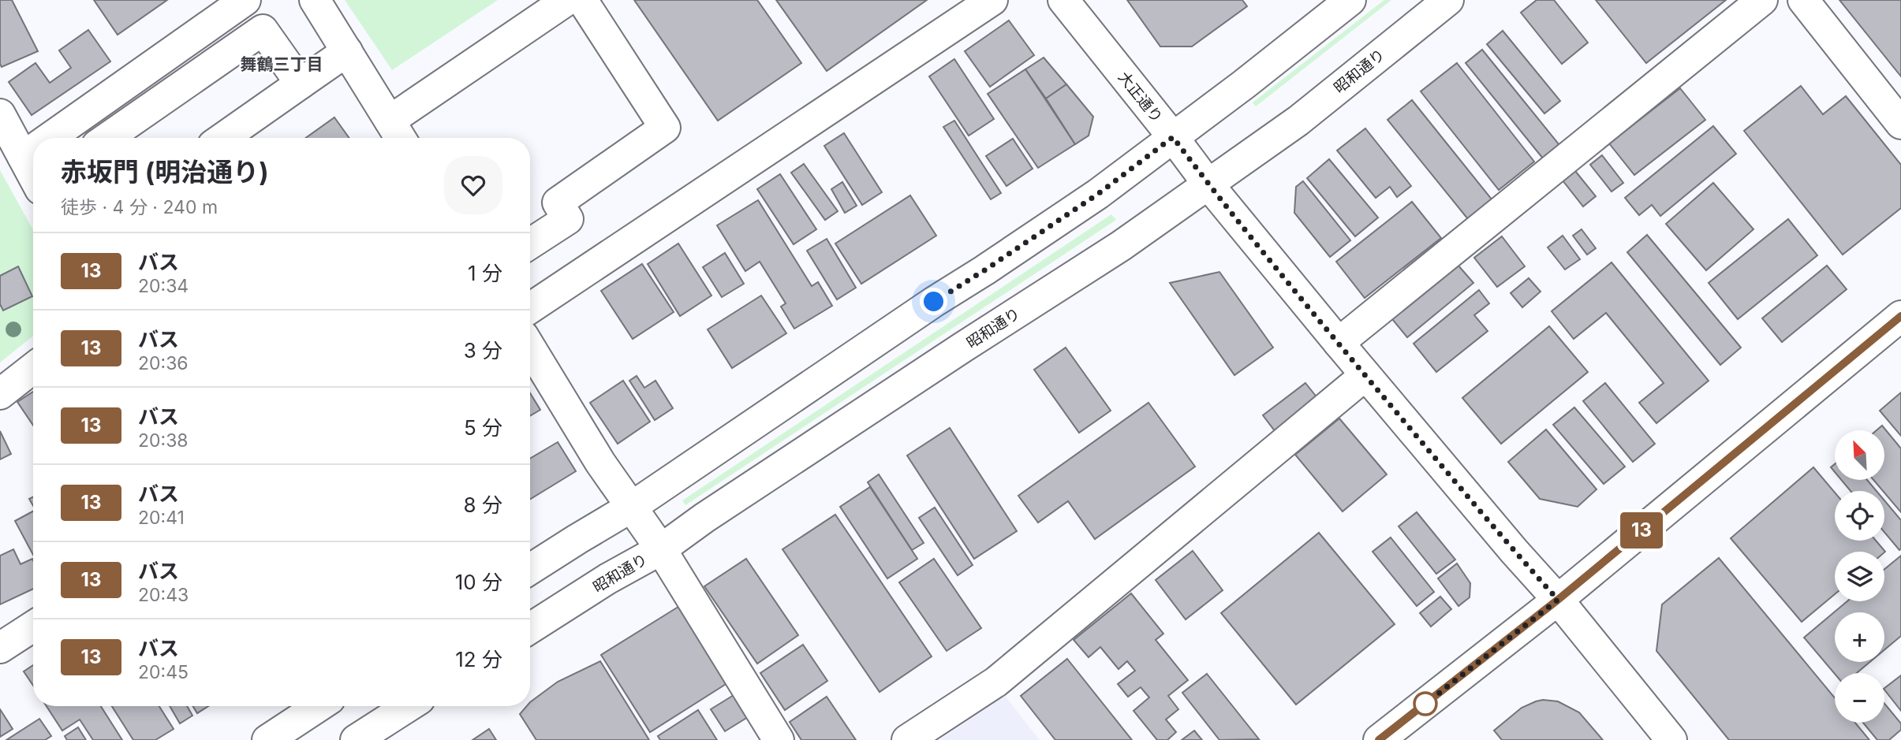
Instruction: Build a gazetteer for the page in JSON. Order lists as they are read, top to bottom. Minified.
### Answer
{"streets":{"street":["昭和通り","大正通り"]},"crossings":[["昭和通り","大正通り"]],"districts":["舞鶴三丁目"],"lines":["bus line 13"],"north":"top left","page":{"on_map":"13","heading":["赤坂門 (明治通り)","徒歩 · 4 分 · 240 m"],"list":[{"mark":"13","name":"バス","note":"20:34","value":"1 分"},{"mark":"13","name":"バス","note":"20:36","value":"3 分"},{"mark":"13","name":"バス","note":"20:38","value":"5 分"},{"mark":"13","name":"バス","note":"20:41","value":"8 分"},{"mark":"13","name":"バス","note":"20:43","value":"10 分"},{"mark":"13","name":"バス","note":"20:45","value":"12 分"}],"map_buttons":["+","−"]}}
